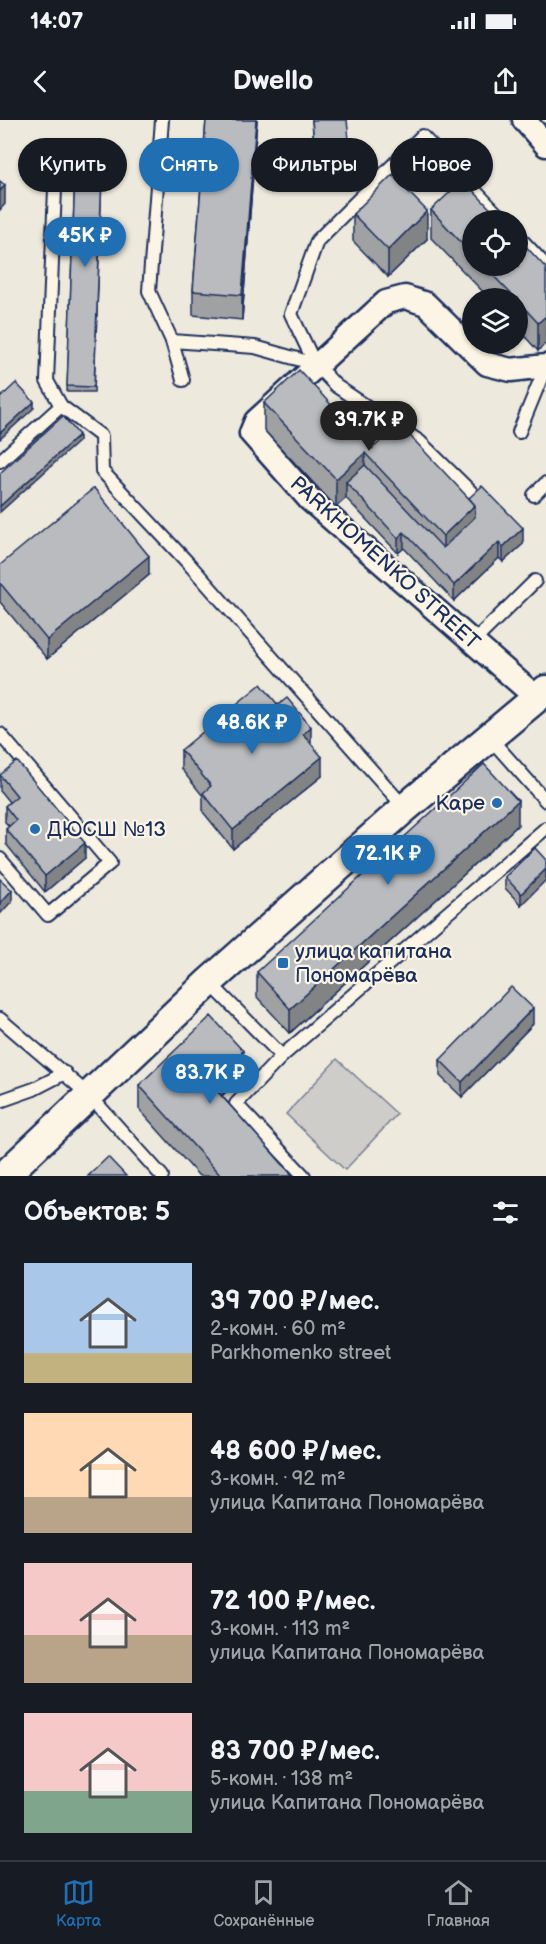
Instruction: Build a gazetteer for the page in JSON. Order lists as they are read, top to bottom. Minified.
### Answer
{"streets":{"street":["PARKHOMENKO STREET"]},"places":{"other":["Каре","ДЮСШ №13"],"transit":["улица капитана Пономарёва"]},"page":{"status":"14:07","header":"Dwello","chip":["Купить","Снять","Фильтры","Новое"],"price":["45K ₽","39.7K ₽","48.6K ₽","72.1K ₽","83.7K ₽"],"heading":"Объектов: 5","list":[{"name":"39 700 ₽/мес.","note":"2-комн. · 60 m² · Parkhomenko street"},{"name":"48 600 ₽/мес.","note":"3-комн. · 92 m² · улица Капитана Пономарёва"},{"name":"72 100 ₽/мес.","note":"3-комн. · 113 m² · улица Капитана Пономарёва"},{"name":"83 700 ₽/мес.","note":"5-комн. · 138 m² · улица Капитана Пономарёва"}],"tabs":["Карта","Сохранённые","Главная"]}}
